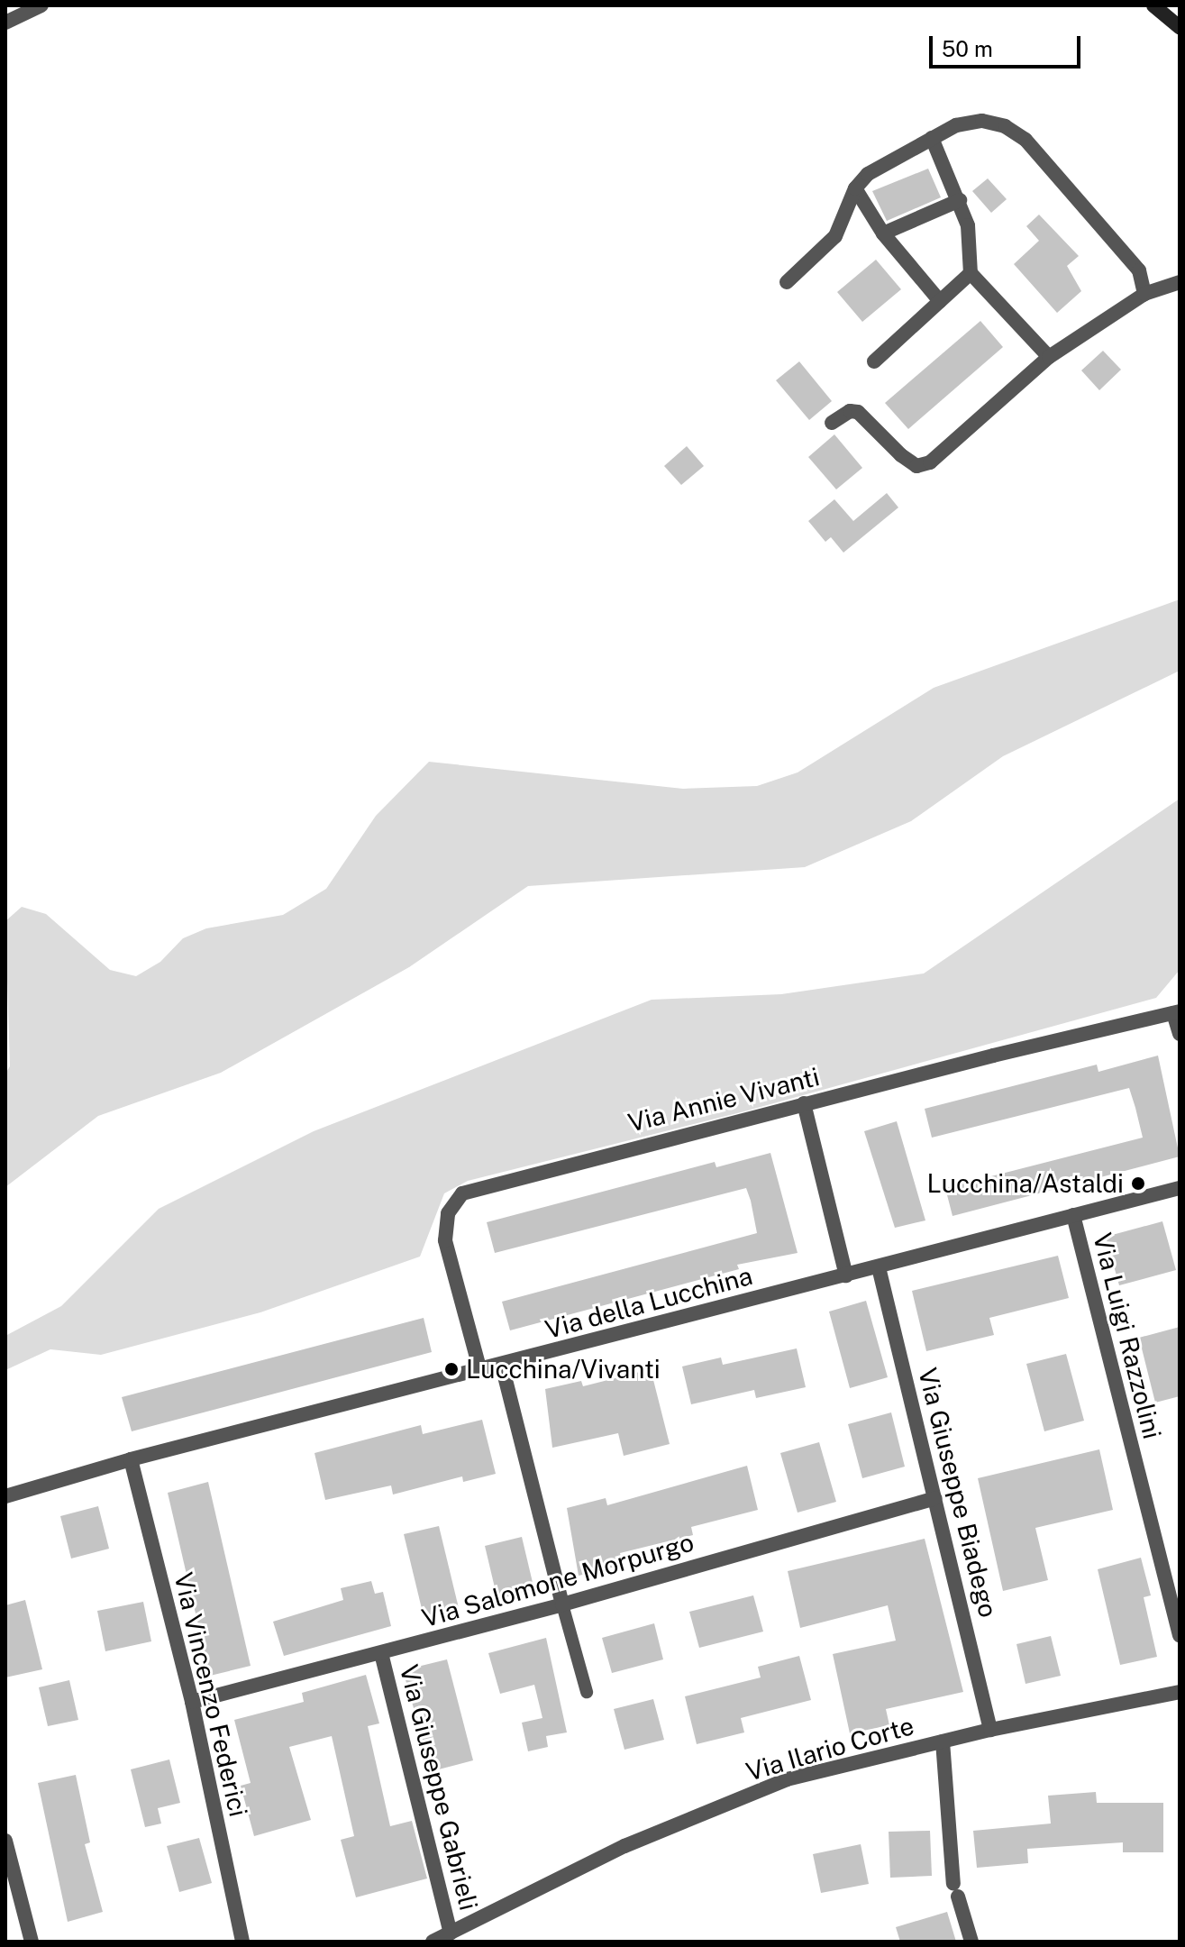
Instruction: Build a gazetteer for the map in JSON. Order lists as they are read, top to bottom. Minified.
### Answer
{"streets":{"street":["Via Annie Vivanti","Via della Lucchina","Via Luigi Razzolini","Via Giuseppe Biadego","Via Salomone Morpurgo","Via Vincenzo Federici","Via Ilario Corte","Via Giuseppe Gabrieli"]},"crossings":[["Via Annie Vivanti","Via della Lucchina"],["Via della Lucchina","Via Luigi Razzolini"],["Via della Lucchina","Via Giuseppe Biadego"],["Via della Lucchina","Via Vincenzo Federici"],["Via Giuseppe Biadego","Via Salomone Morpurgo"],["Via Giuseppe Biadego","Via Ilario Corte"],["Via Salomone Morpurgo","Via Vincenzo Federici"],["Via Salomone Morpurgo","Via Giuseppe Gabrieli"],["Via Ilario Corte","Via Giuseppe Gabrieli"]],"places":["Lucchina/Astaldi","Lucchina/Vivanti"],"scale_bar":"50 m"}
